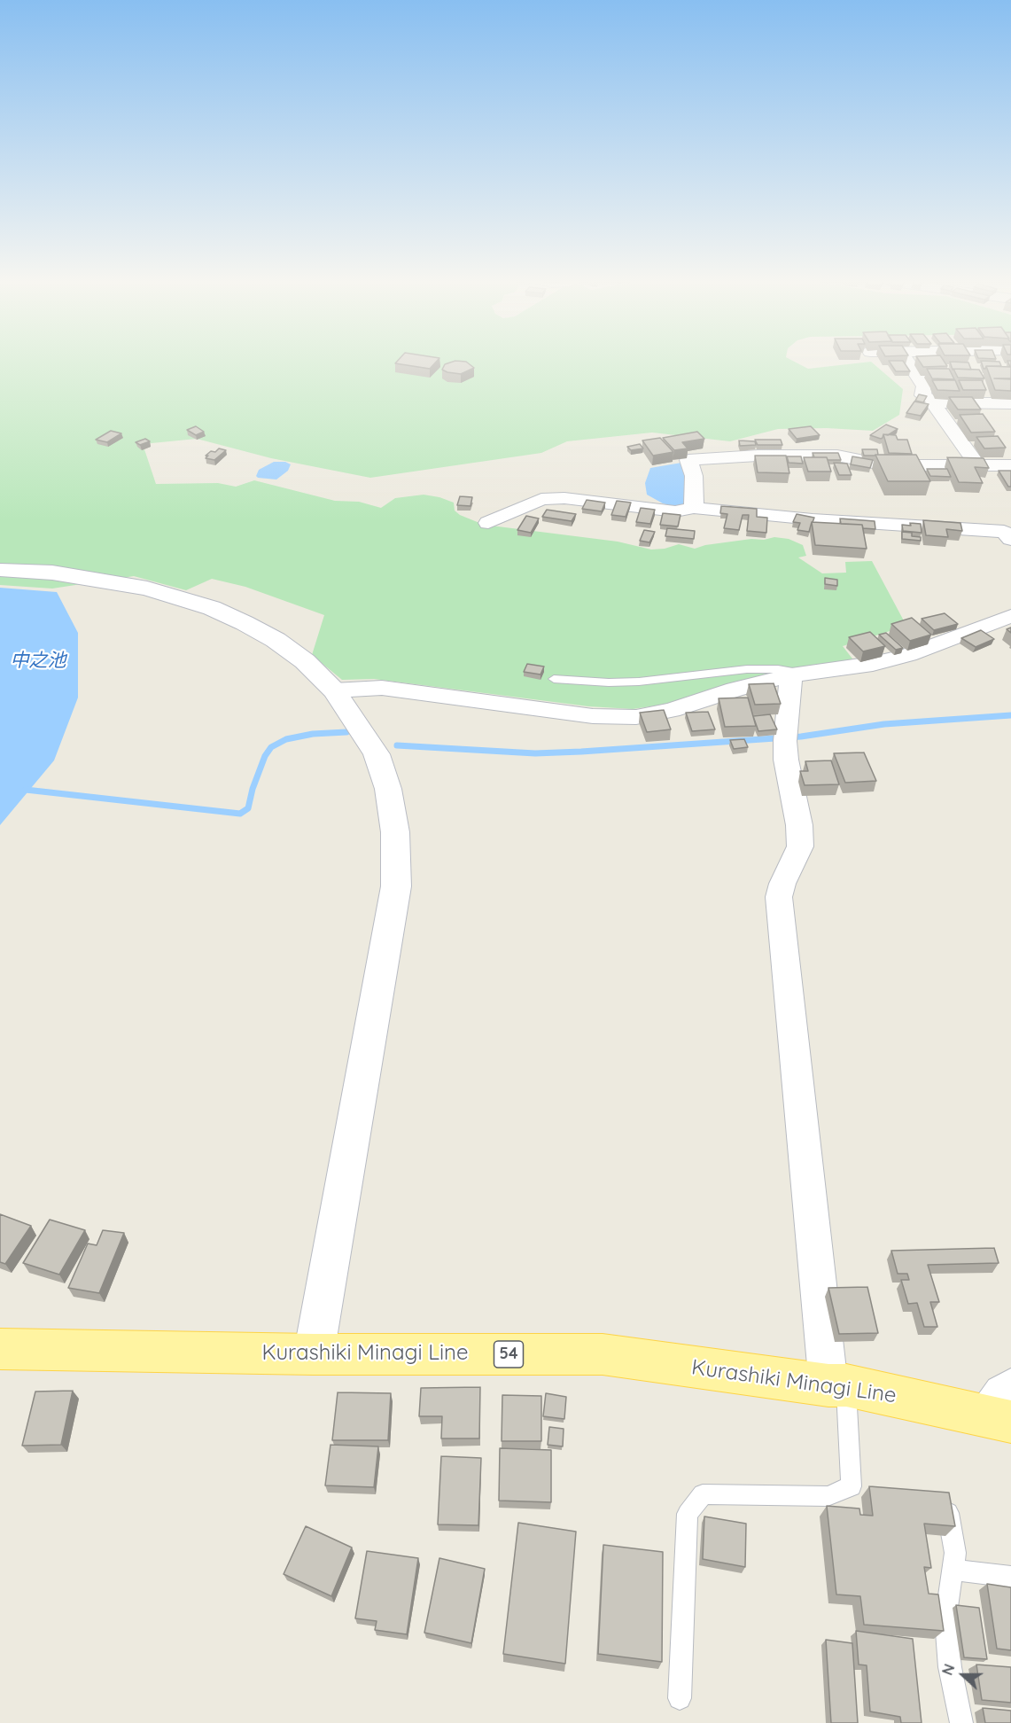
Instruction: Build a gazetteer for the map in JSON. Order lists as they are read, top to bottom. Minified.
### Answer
{"streets":{"main road":["Kurashiki Minagi Line","54"]},"water":["中之池"],"north":"left"}
